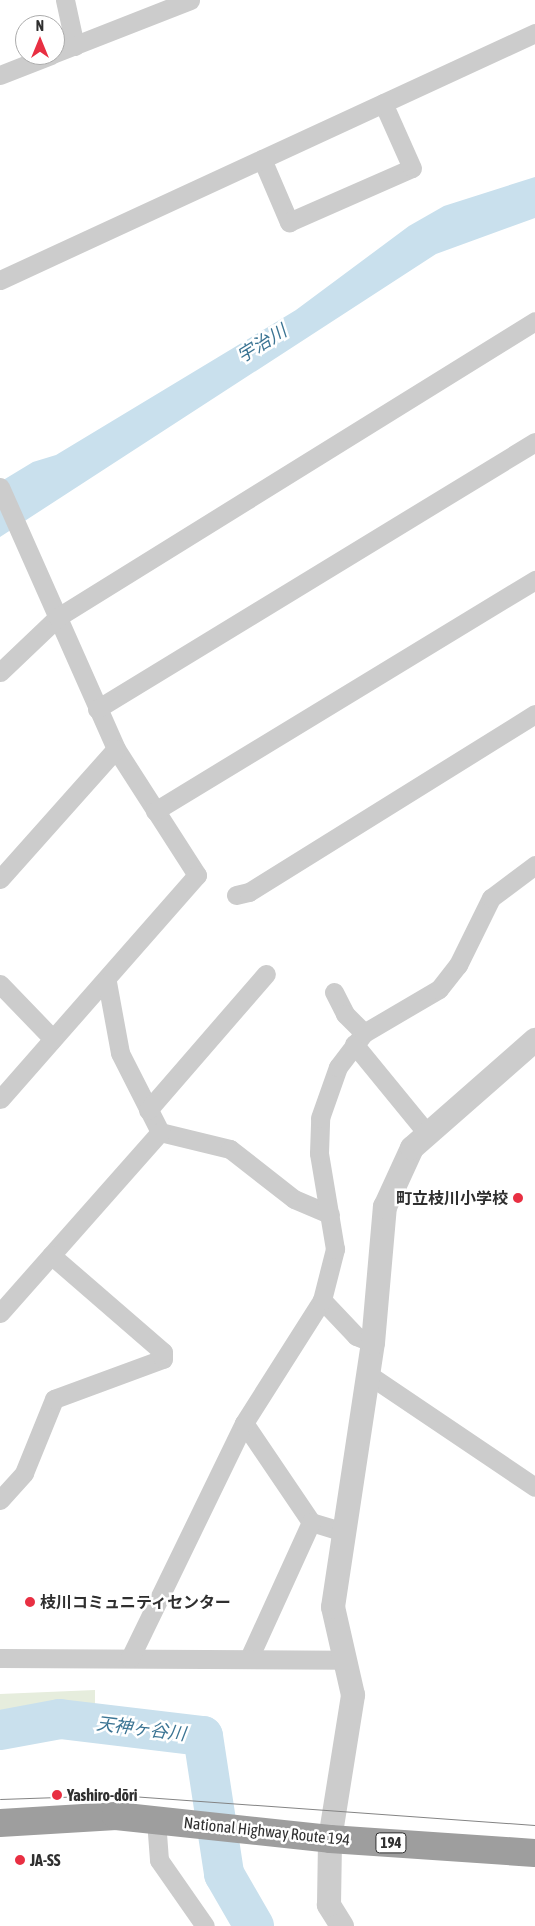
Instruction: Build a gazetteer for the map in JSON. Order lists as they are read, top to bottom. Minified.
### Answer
{"streets":{"highway":["National Highway Route 194","194"]},"water":["宇治川","天神ヶ谷川"],"places":["町立枝川小学校","枝川コミュニティセンター","Yashiro-dōri","JA-SS"],"north":"top"}
